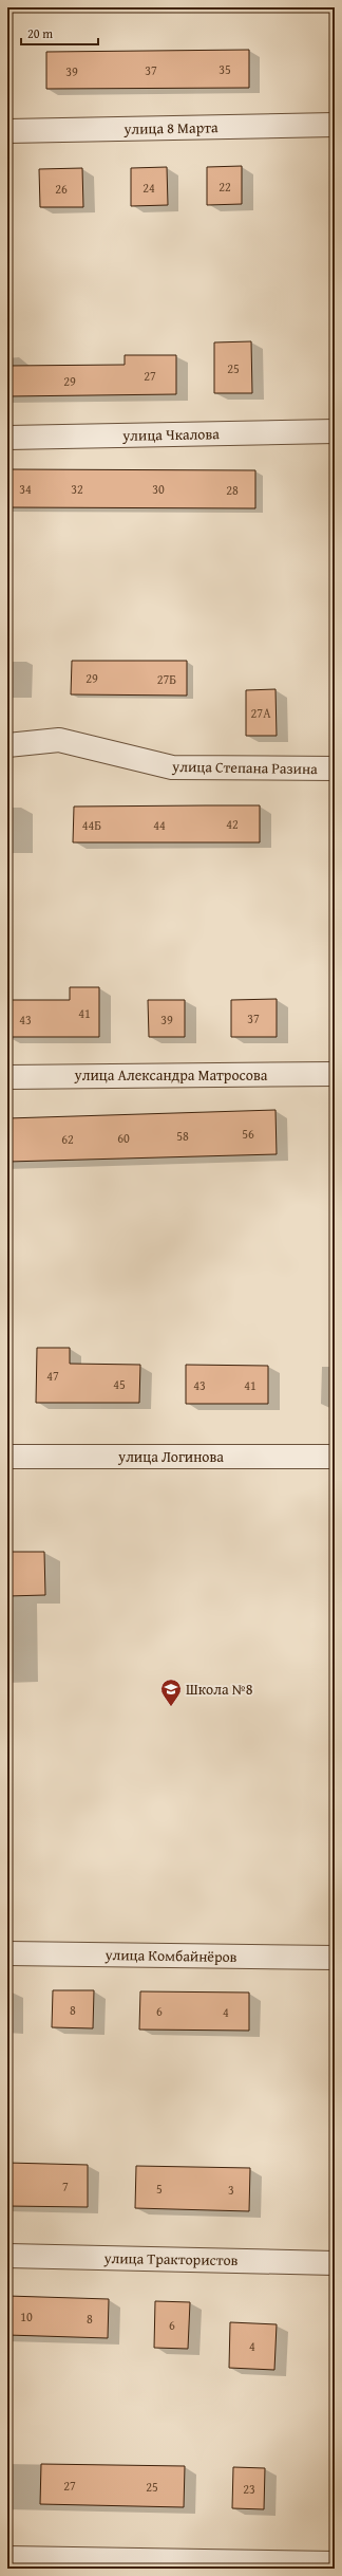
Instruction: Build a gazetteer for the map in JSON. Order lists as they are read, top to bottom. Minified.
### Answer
{"streets":{"street":["улица 8 Марта","улица Чкалова","улица Степана Разина","улица Александра Матросова","улица Логинова","улица Комбайнёров","улица Трактористов"]},"places":{"school or university":["Школа №8"]},"house_numbers":["35","37","39","22","24","26","25","27","29","34","32","30","28","29","27Б","27А","42","44Б","44","41","37","43","39","56","58","60","62","47","45","43","41","8","6","4","7","5","3","10","8","6","4","27","25","23"],"scale_bar":"20 m"}
